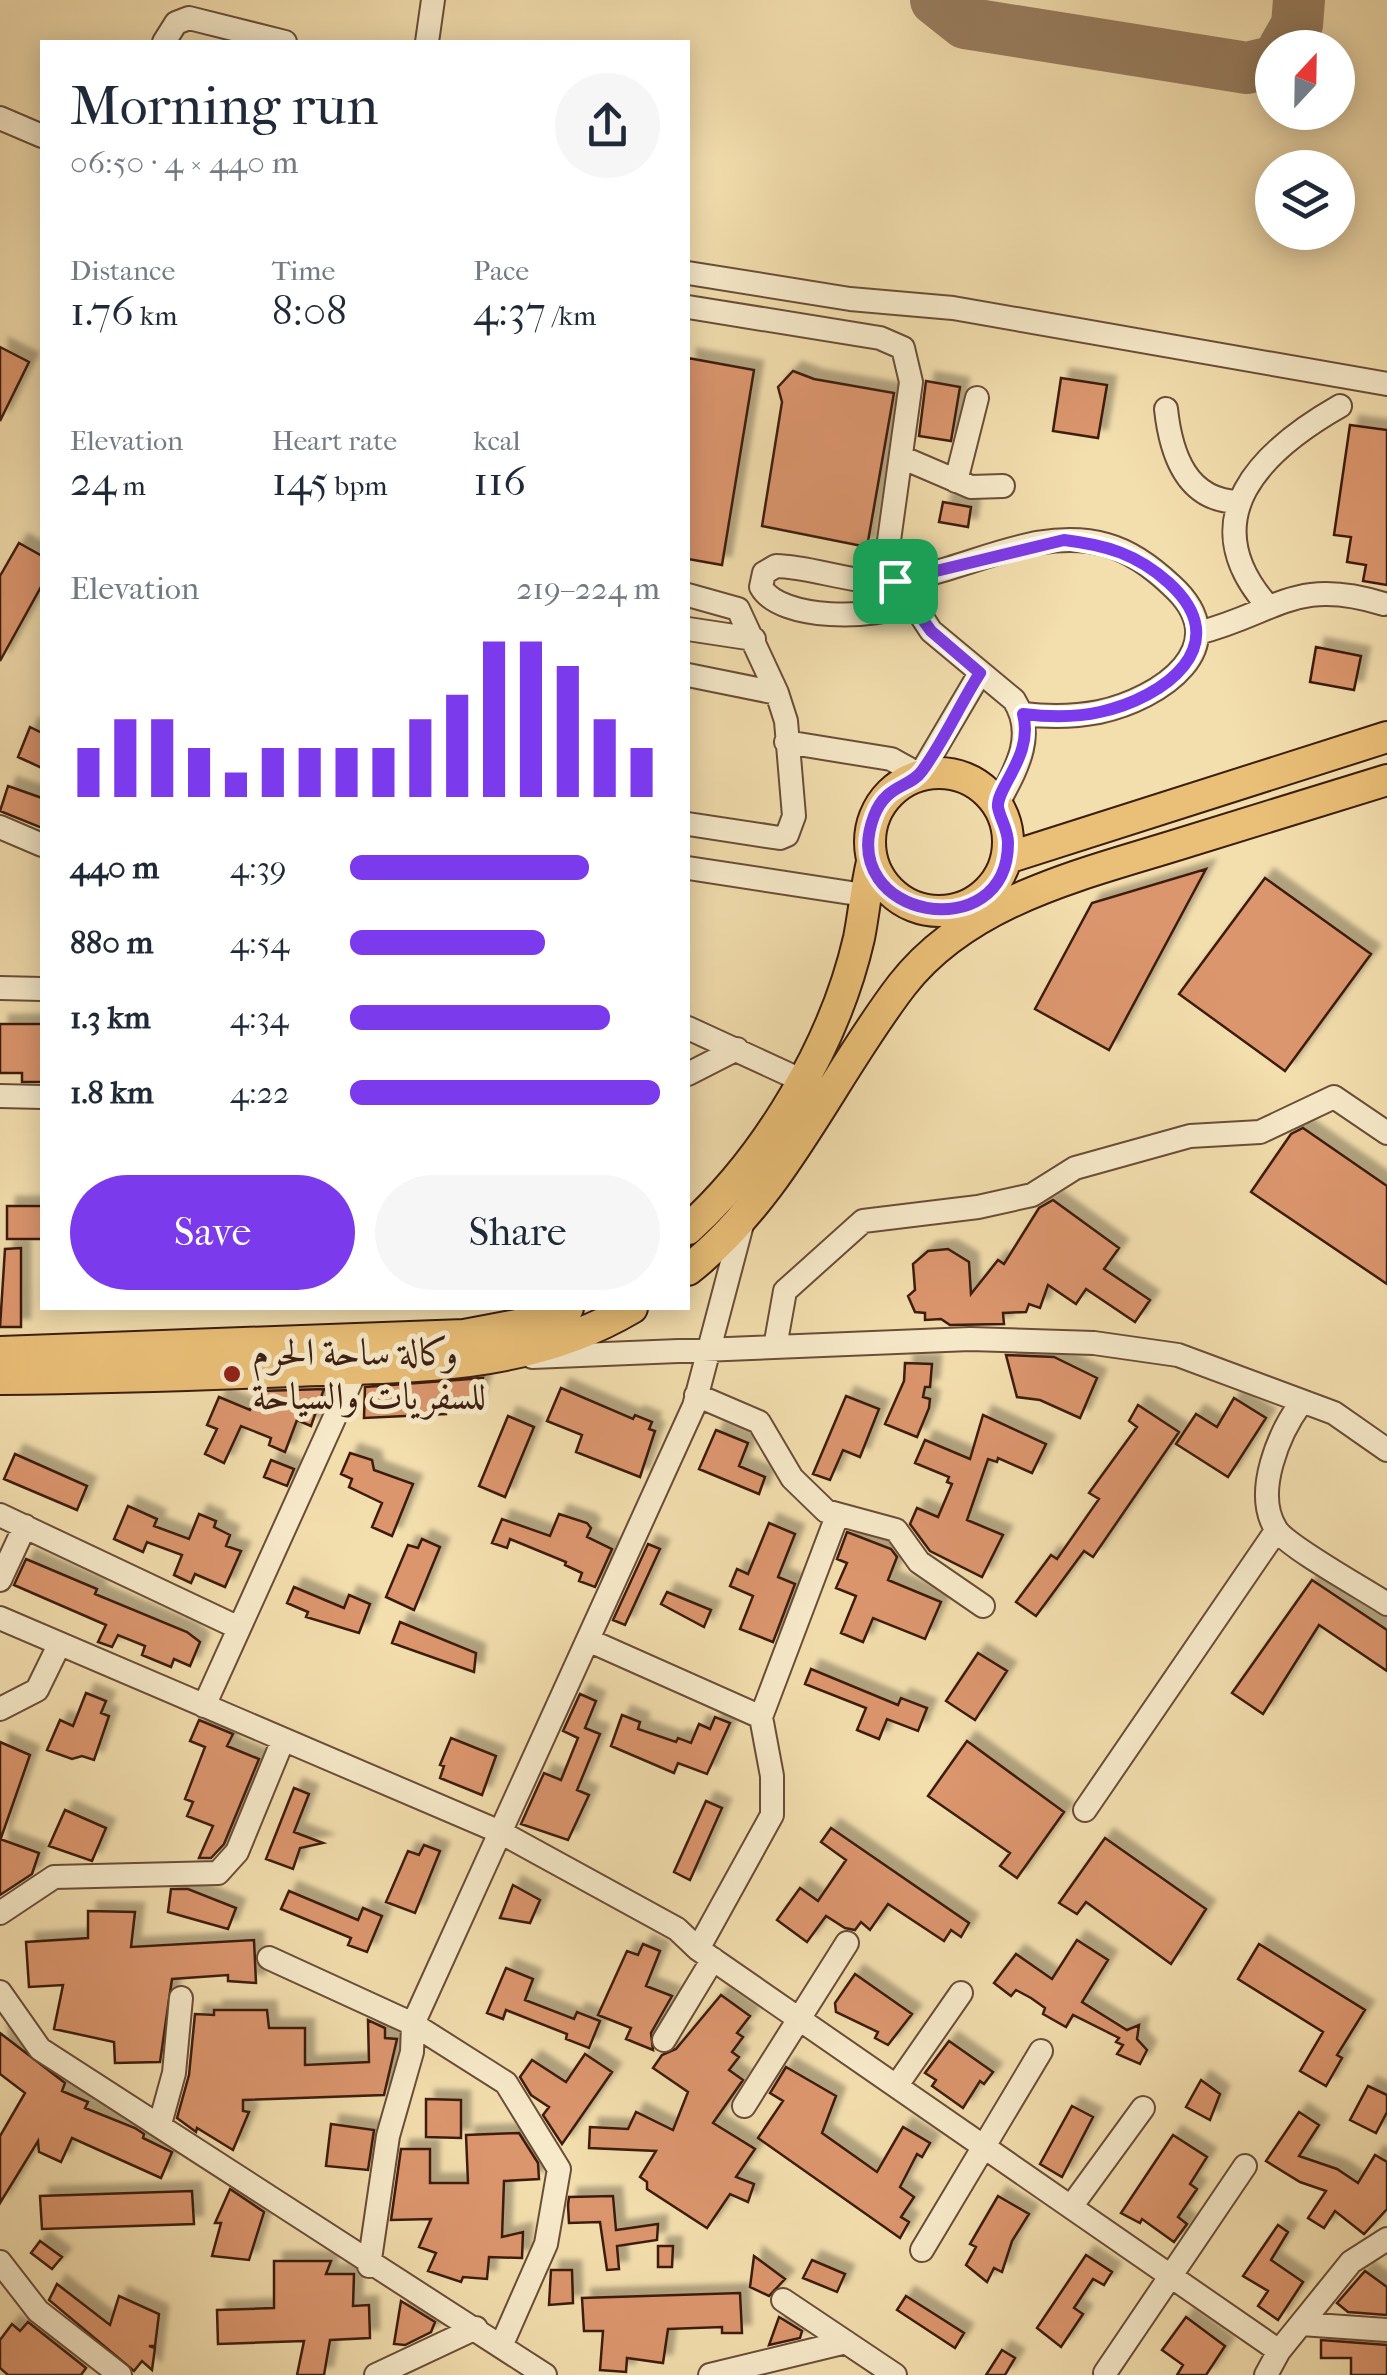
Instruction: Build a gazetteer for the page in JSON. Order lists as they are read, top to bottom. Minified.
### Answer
{"places":["وكالة ساحة الحرم للسفريات والسياحة"],"north":"top","page":{"heading":["Morning run","06:50 · 4 × 440 m"],"stats":[["Distance","1.76 km"],["Time","8:08"],["Pace","4:37 /km"],["Elevation","24 m"],["Heart rate","145 bpm"],["kcal","116"]],"chart":["Elevation","219–224 m"],"list":[{"name":"440 m","note":"4:39"},{"name":"880 m","note":"4:54"},{"name":"1.3 km","note":"4:34"},{"name":"1.8 km","note":"4:22"}],"buttons":["Save","Share"]}}
